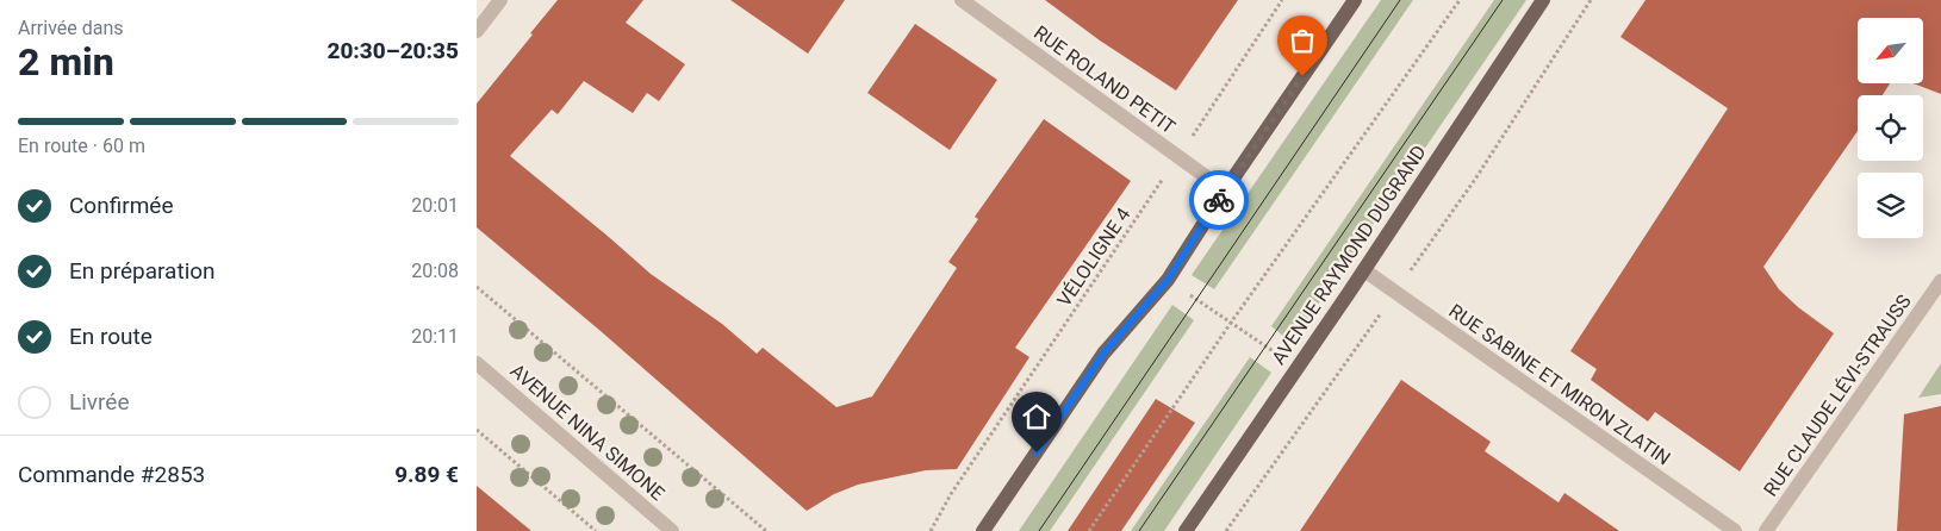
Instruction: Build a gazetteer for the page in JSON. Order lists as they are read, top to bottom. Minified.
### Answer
{"streets":{"main road":["AVENUE RAYMOND DUGRAND"],"street":["RUE ROLAND PETIT","RUE SABINE ET MIRON ZLATIN","RUE CLAUDE LÉVI-STRAUSS","AVENUE NINA SIMONE"],"path":["VÉLOLIGNE 4"]},"crossings":[["RUE ROLAND PETIT","VÉLOLIGNE 4"],["AVENUE RAYMOND DUGRAND","RUE SABINE ET MIRON ZLATIN"]],"north":"bottom left","page":{"heading":["2 min","Arrivée dans","20:30–20:35"],"panel":["Commande #2853","9.89 €"],"bar":"En route · 60 m","list":[["Confirmée","20:01"],["En préparation","20:08"],["En route","20:11"],"Livrée"]}}
